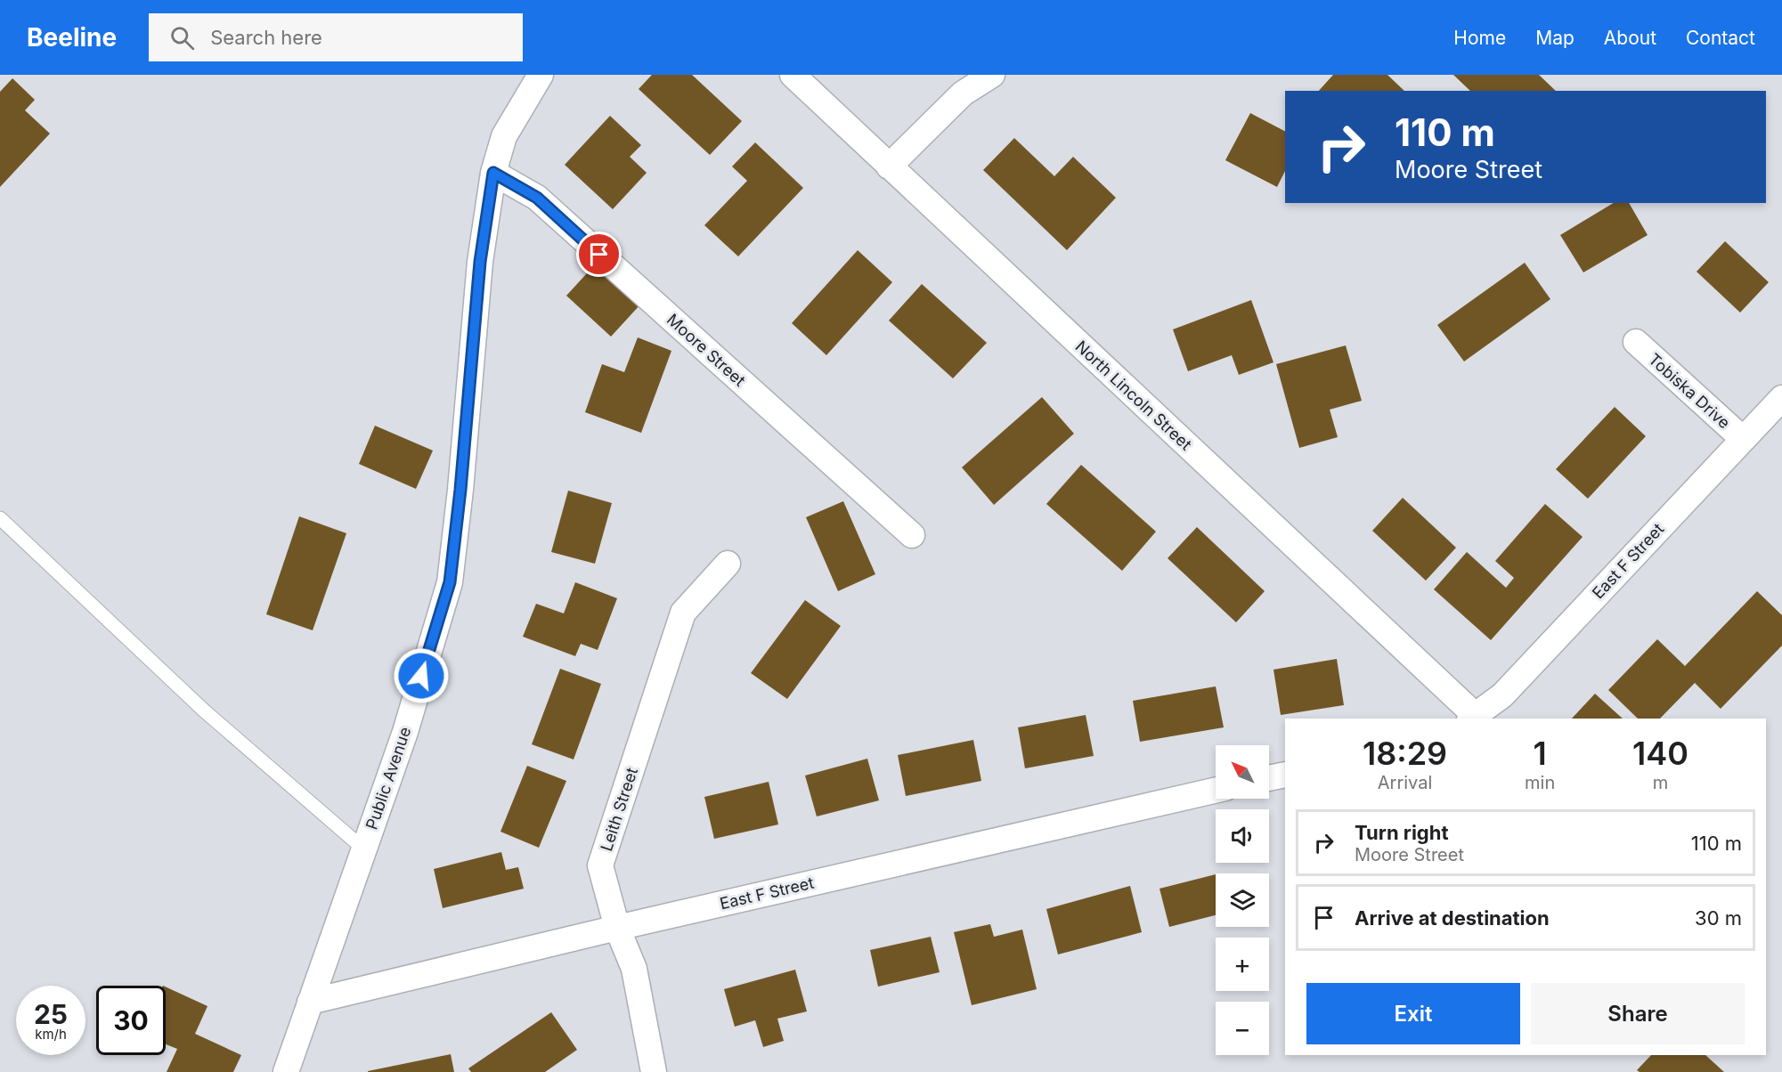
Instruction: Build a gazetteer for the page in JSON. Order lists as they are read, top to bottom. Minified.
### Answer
{"streets":{"street":["Moore Street","Tobiska Drive","North Lincoln Street","East F Street","Public Avenue","Leith Street"]},"crossings":[["Moore Street","Public Avenue"],["Tobiska Drive","East F Street"],["North Lincoln Street","East F Street"],["East F Street","Public Avenue"],["East F Street","Leith Street"]],"north":"top left","page":{"header":"Beeline","search":"Search here","nav":["Home","Map","About","Contact"],"turn":["110 m","Moore Street"],"eta":["18:29","Arrival","1","min","140","m"],"map_buttons":["+","−"],"list":[{"name":"Turn right","note":"Moore Street","value":"110 m"},{"name":"Arrive at destination","value":"30 m"}],"buttons":["Exit","Share"],"speed":"25 km/h","limit":"30"}}
